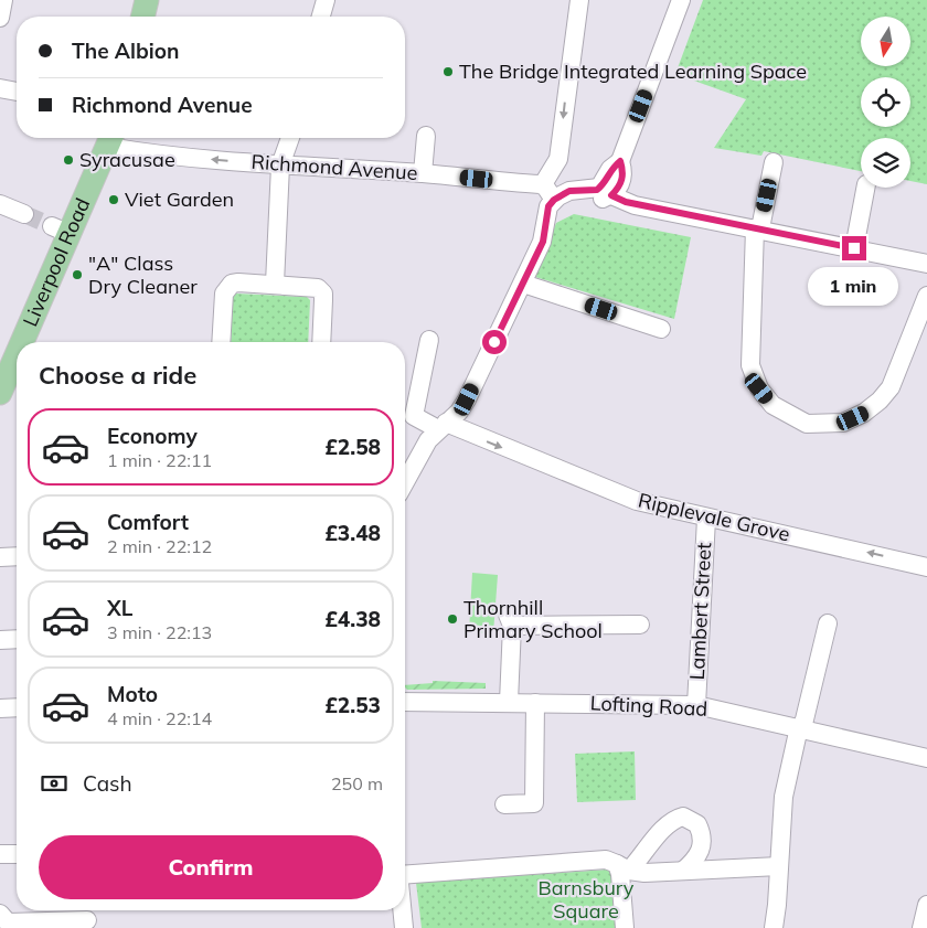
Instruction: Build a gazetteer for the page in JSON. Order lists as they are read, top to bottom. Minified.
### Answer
{"streets":{"main road":["Liverpool Road"],"street":["Richmond Avenue","Ripplevale Grove","Lambert Street","Lofting Road"]},"crossings":[["Richmond Avenue","Liverpool Road"],["Ripplevale Grove","Lambert Street"],["Lambert Street","Lofting Road"]],"one_way":["Richmond Avenue"],"parks":["Barnsbury Square"],"places":["The Bridge Integrated Learning Space","Syracusae","Viet Garden","\"A\" Class Dry Cleaner","Thornhill Primary School"],"north":"bottom","page":{"banner":["The Albion","Richmond Avenue"],"bubble":"1 min","heading":"Choose a ride","list":[{"name":"Economy","note":"1 min · 22:11","value":"£2.58"},{"name":"Comfort","note":"2 min · 22:12","value":"£3.48"},{"name":"XL","note":"3 min · 22:13","value":"£4.38"},{"name":"Moto","note":"4 min · 22:14","value":"£2.53"}],"pay":["Cash","250 m"],"buttons":"Confirm"}}
